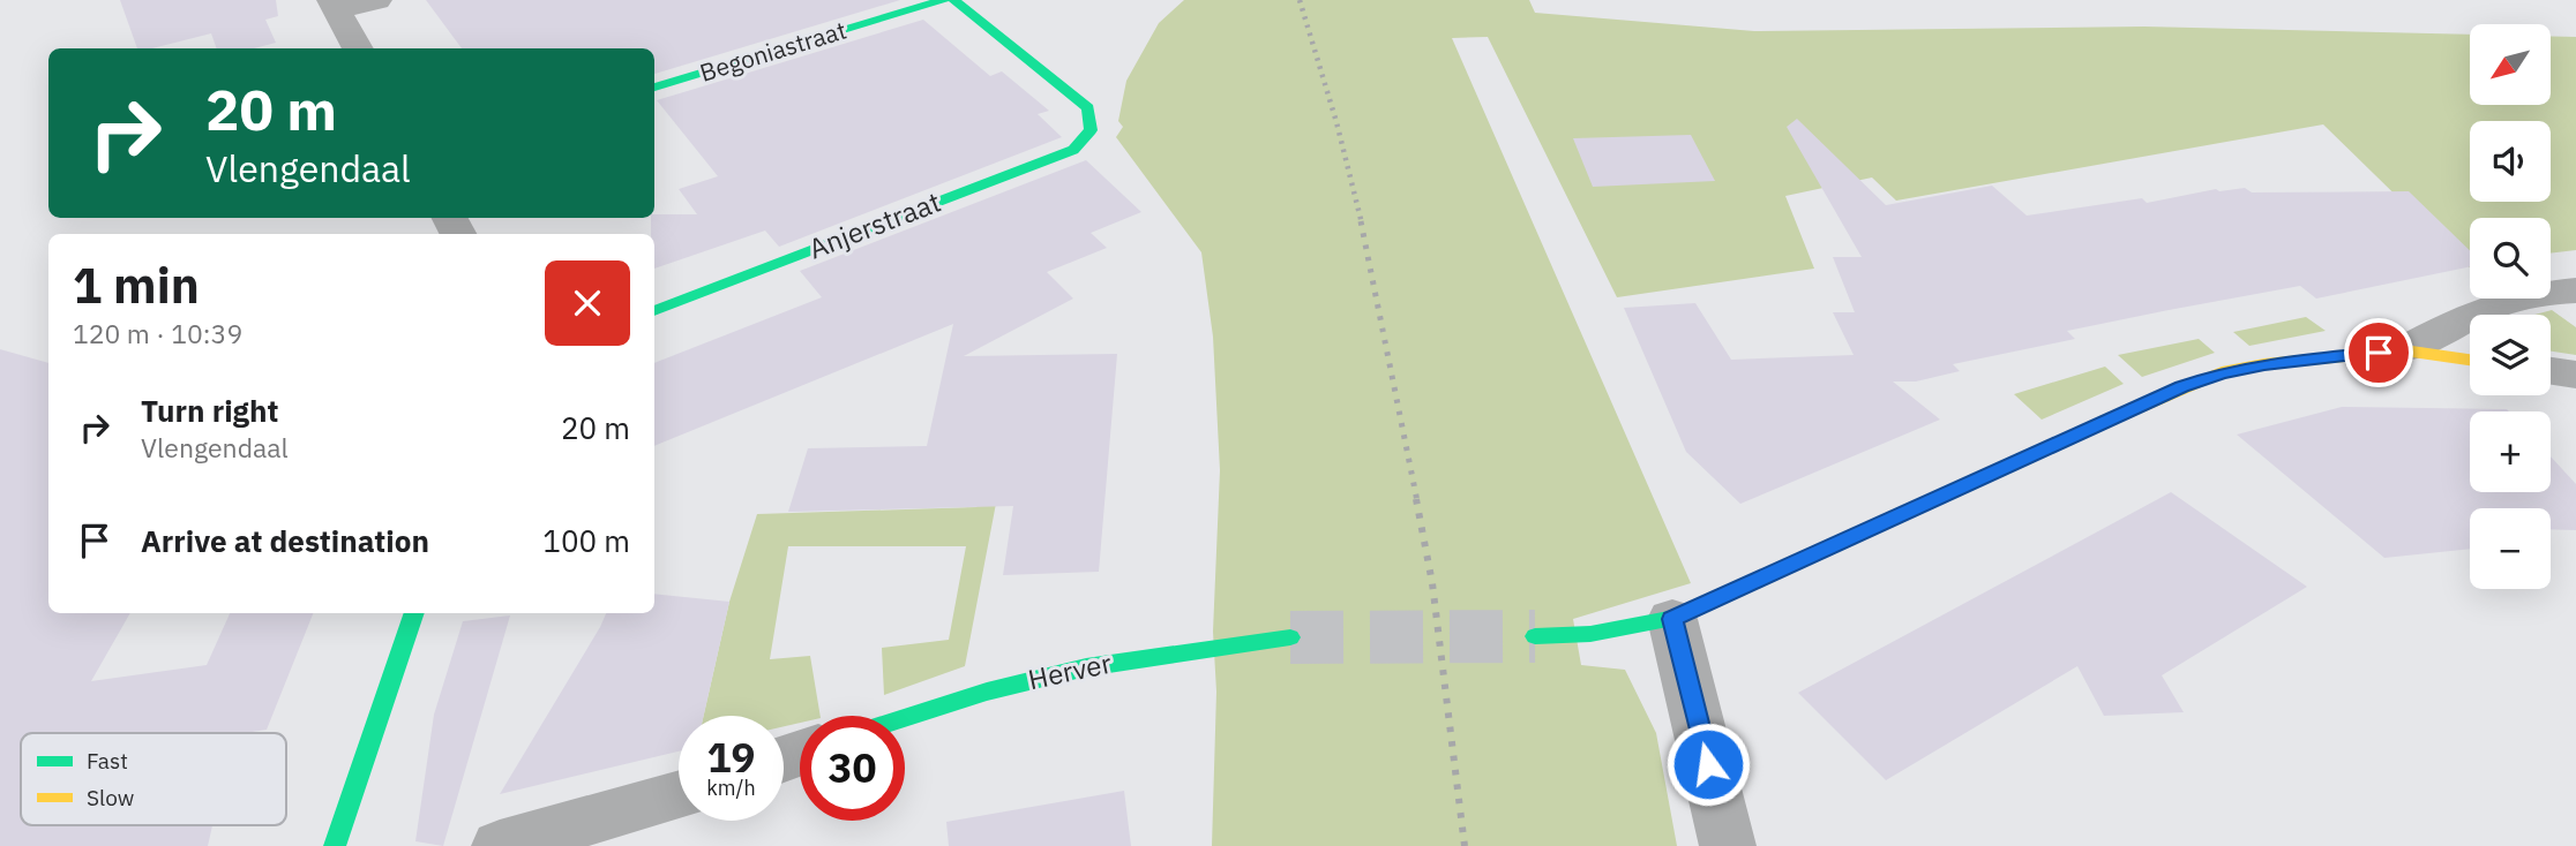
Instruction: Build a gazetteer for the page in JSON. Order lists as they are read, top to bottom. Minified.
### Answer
{"streets":{"street":["Begoniastraat","Anjerstraat","Herver"]},"legend":["Fast","Slow"],"north":"bottom left","page":{"map_buttons":["+","−"],"turn":["20 m","Vlengendaal"],"heading":["1 min","120 m · 10:39"],"list":[{"name":"Turn right","note":"Vlengendaal","value":"20 m"},{"name":"Arrive at destination","value":"100 m"}],"speed":"19 km/h","limit":"30"}}
